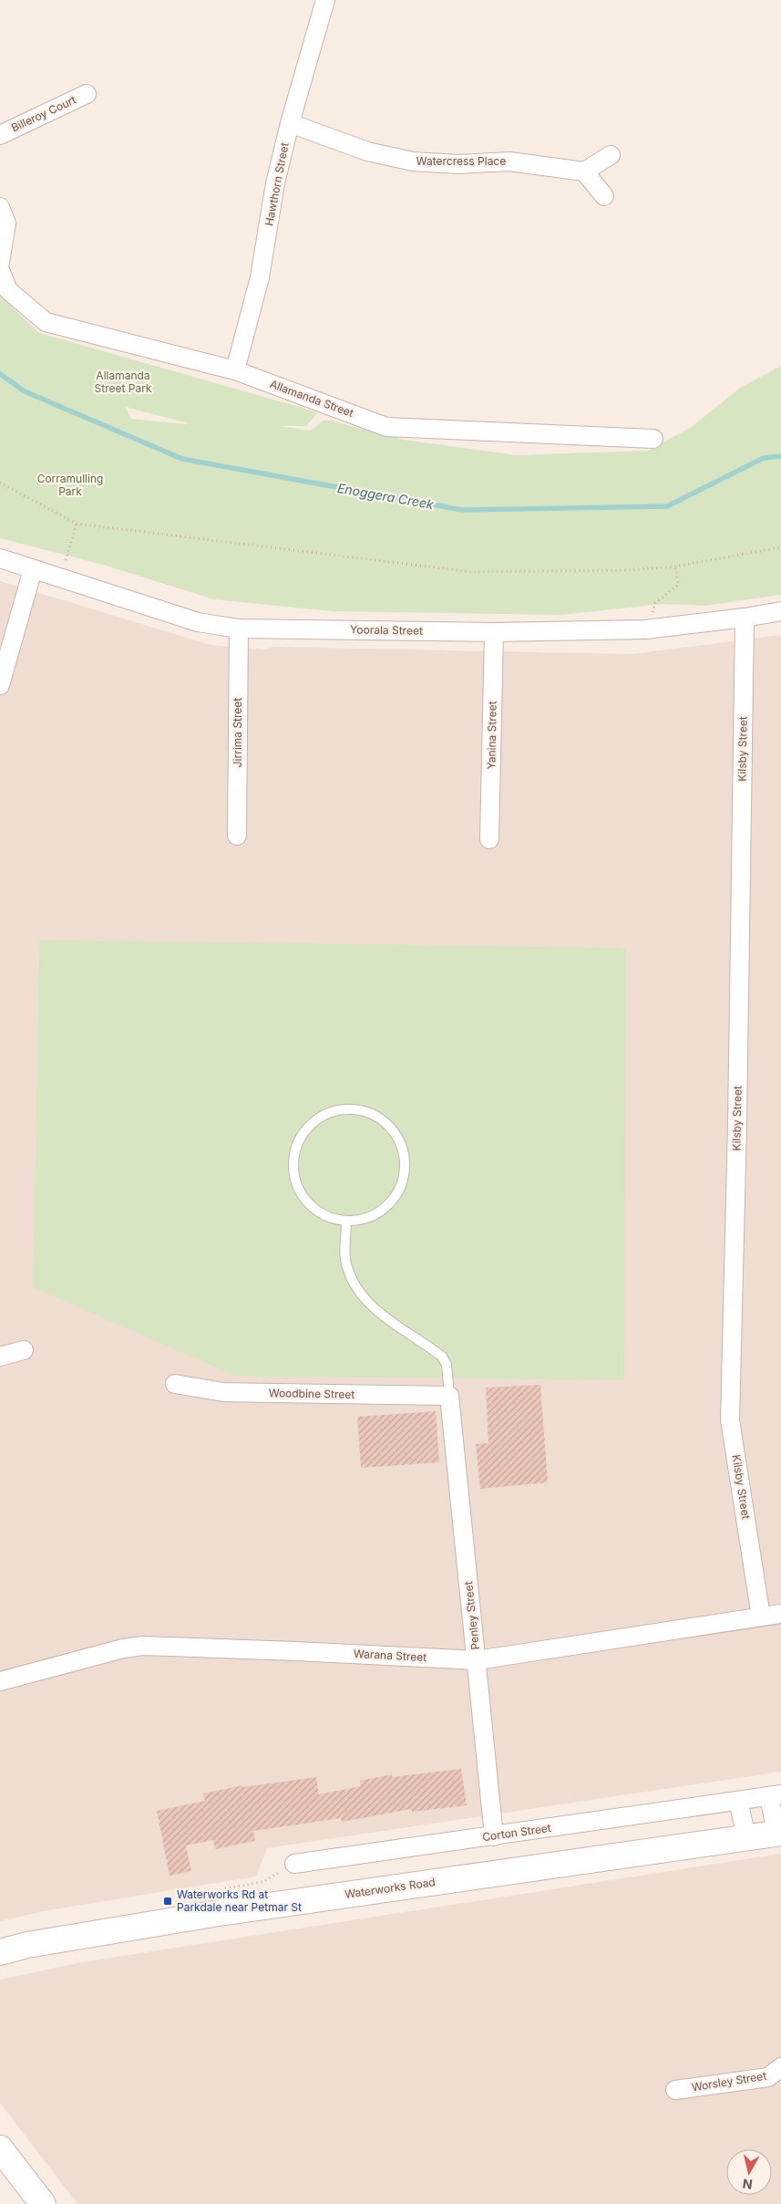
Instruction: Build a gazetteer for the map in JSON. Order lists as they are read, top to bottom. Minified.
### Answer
{"streets":{"main road":["Waterworks Road"],"street":["Billeroy Court","Watercress Place","Hawthorn Street","Allamanda Street","Yoorala Street","Jirrima Street","Yanina Street","Kilsby Street","Woodbine Street","Penley Street","Warana Street","Corton Street","Worsley Street"]},"crossings":[["Watercress Place","Hawthorn Street"],["Hawthorn Street","Allamanda Street"],["Yoorala Street","Jirrima Street"],["Yoorala Street","Yanina Street"],["Yoorala Street","Kilsby Street"],["Kilsby Street","Warana Street"],["Woodbine Street","Penley Street"],["Penley Street","Warana Street"],["Penley Street","Corton Street"],["Corton Street","Waterworks Road"]],"water":["Enoggera Creek"],"parks":["Allamanda Street Park","Corramulling Park"],"places":{"transit":["Waterworks Rd at Parkdale near Petmar St"]},"north":"bottom"}
